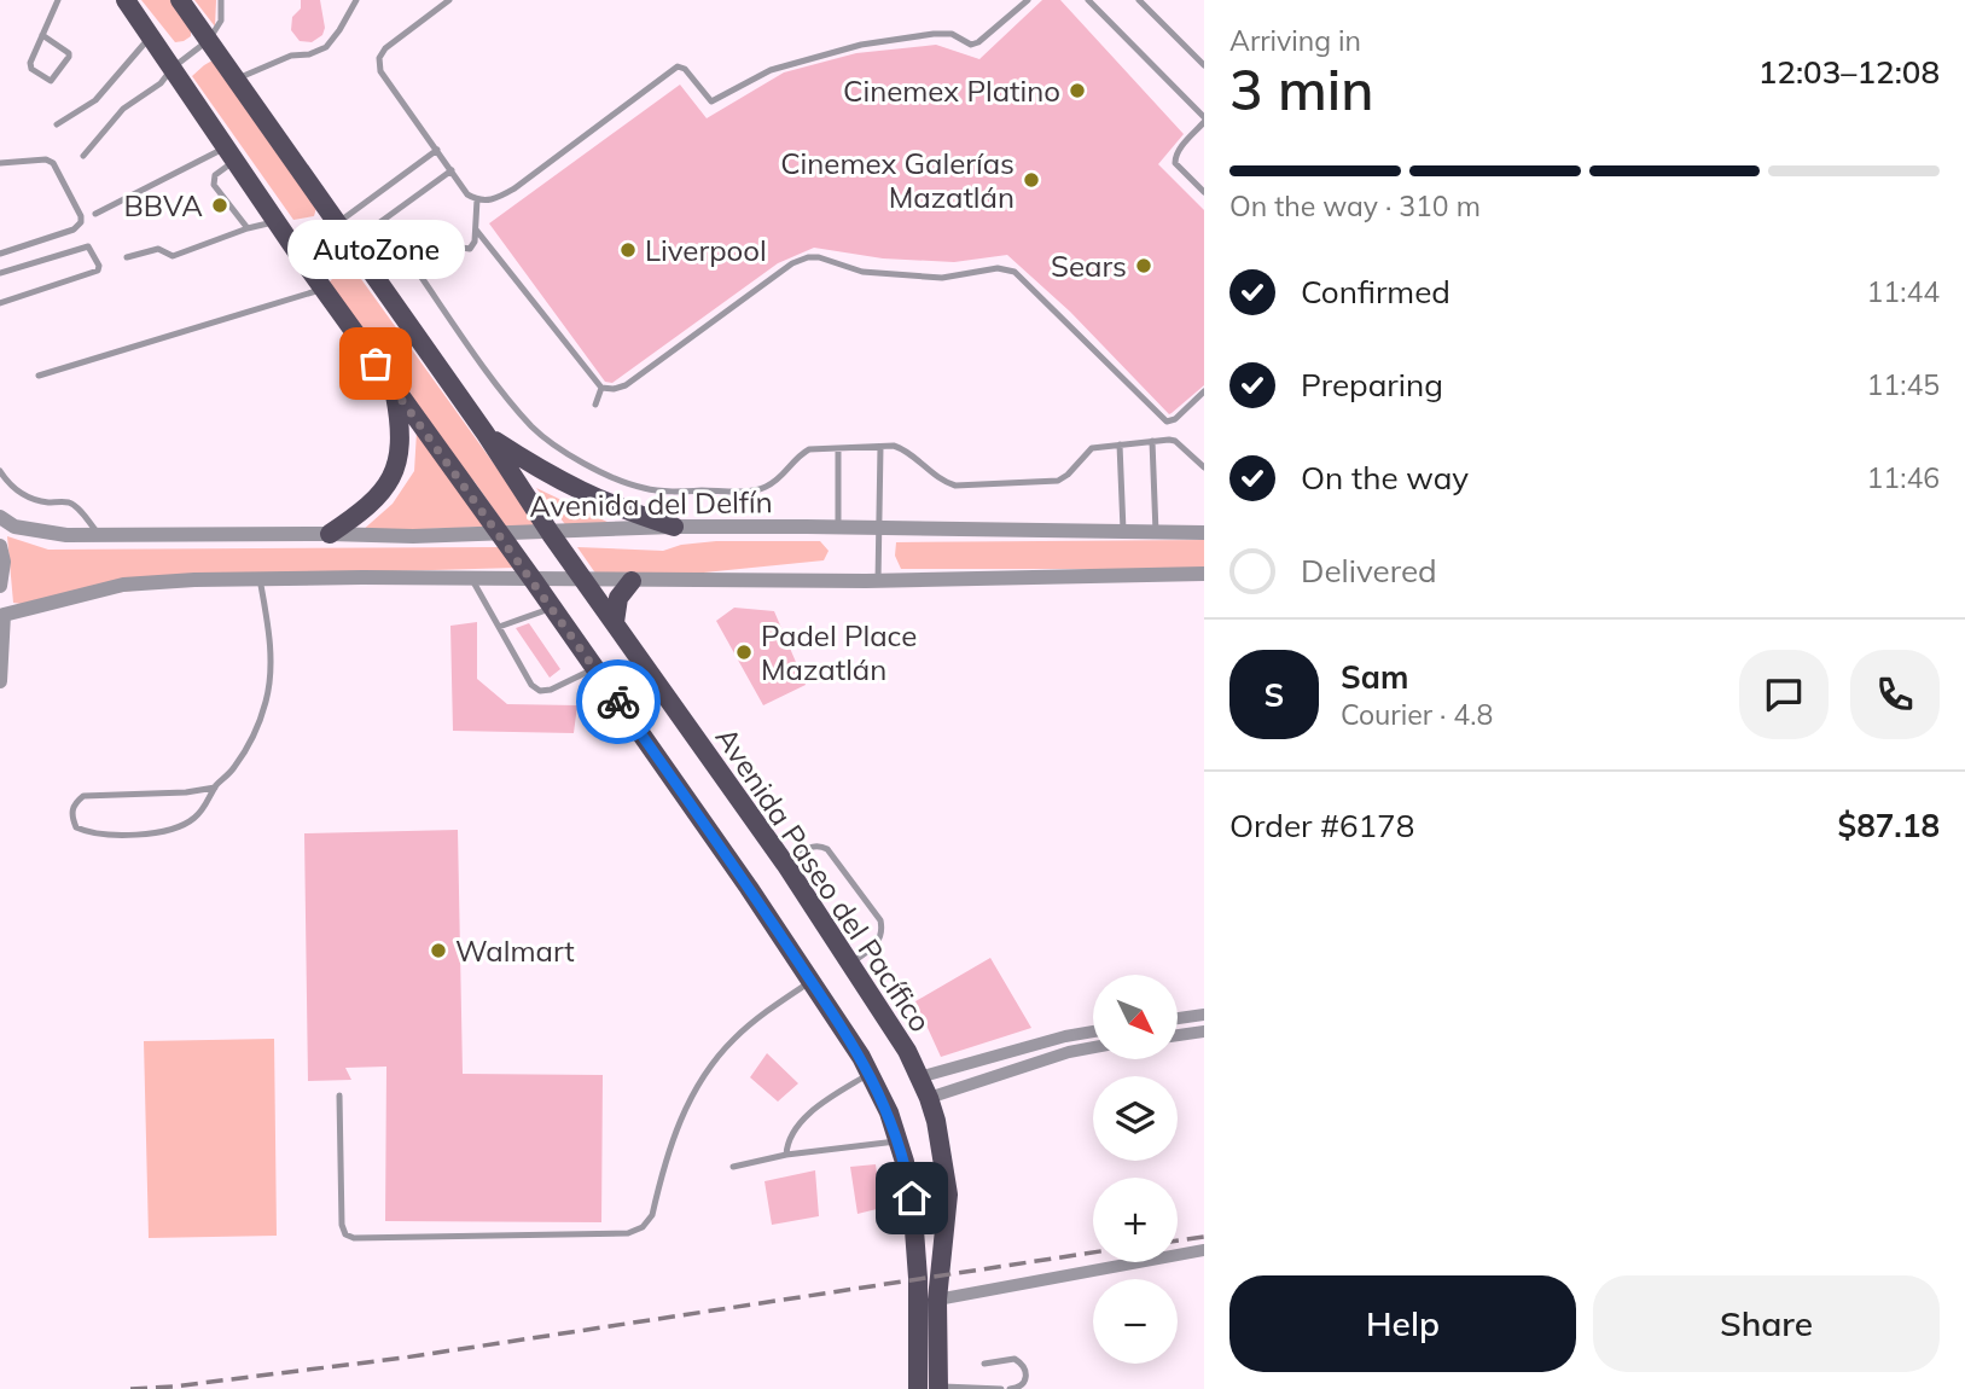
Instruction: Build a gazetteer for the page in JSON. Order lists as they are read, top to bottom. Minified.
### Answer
{"streets":{"main road":["Avenida Paseo del Pacífico"],"street":["Avenida del Delfín"]},"crossings":[["Avenida del Delfín","Avenida Paseo del Pacífico"]],"places":["Cinemex Platino","Cinemex Galerías Mazatlán","BBVA","Liverpool","Sears","AutoZone","Padel Place Mazatlán","Walmart"],"north":"bottom right","page":{"heading":["3 min","Arriving in","12:03–12:08"],"panel":["Sam","Courier · 4.8","Order #6178","$87.18"],"bar":"On the way · 310 m","bubble":"AutoZone","list":[["Confirmed","11:44"],["Preparing","11:45"],["On the way","11:46"],"Delivered"],"round":"S","map_buttons":["+","−"],"buttons":["Help","Share"]}}
